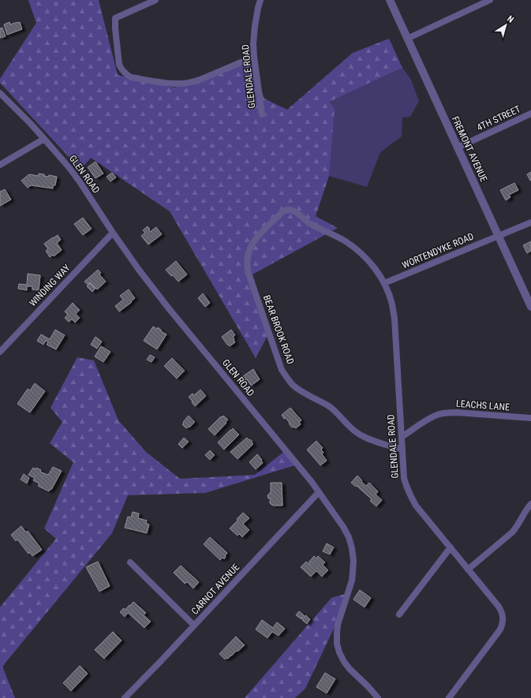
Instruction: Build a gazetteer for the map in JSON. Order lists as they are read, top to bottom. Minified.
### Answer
{"streets":{"street":["GLENDALE ROAD","4TH STREET","FREMONT AVENUE","GLEN ROAD","WORTENDYKE ROAD","WINDING WAY","BEAR BROOK ROAD","LEACHS LANE","CARNOT AVENUE"]},"crossings":[["GLENDALE ROAD","WORTENDYKE ROAD"],["GLENDALE ROAD","BEAR BROOK ROAD"],["GLENDALE ROAD","LEACHS LANE"],["4TH STREET","FREMONT AVENUE"],["FREMONT AVENUE","WORTENDYKE ROAD"],["GLEN ROAD","WINDING WAY"],["GLEN ROAD","CARNOT AVENUE"]],"north":"top right"}
